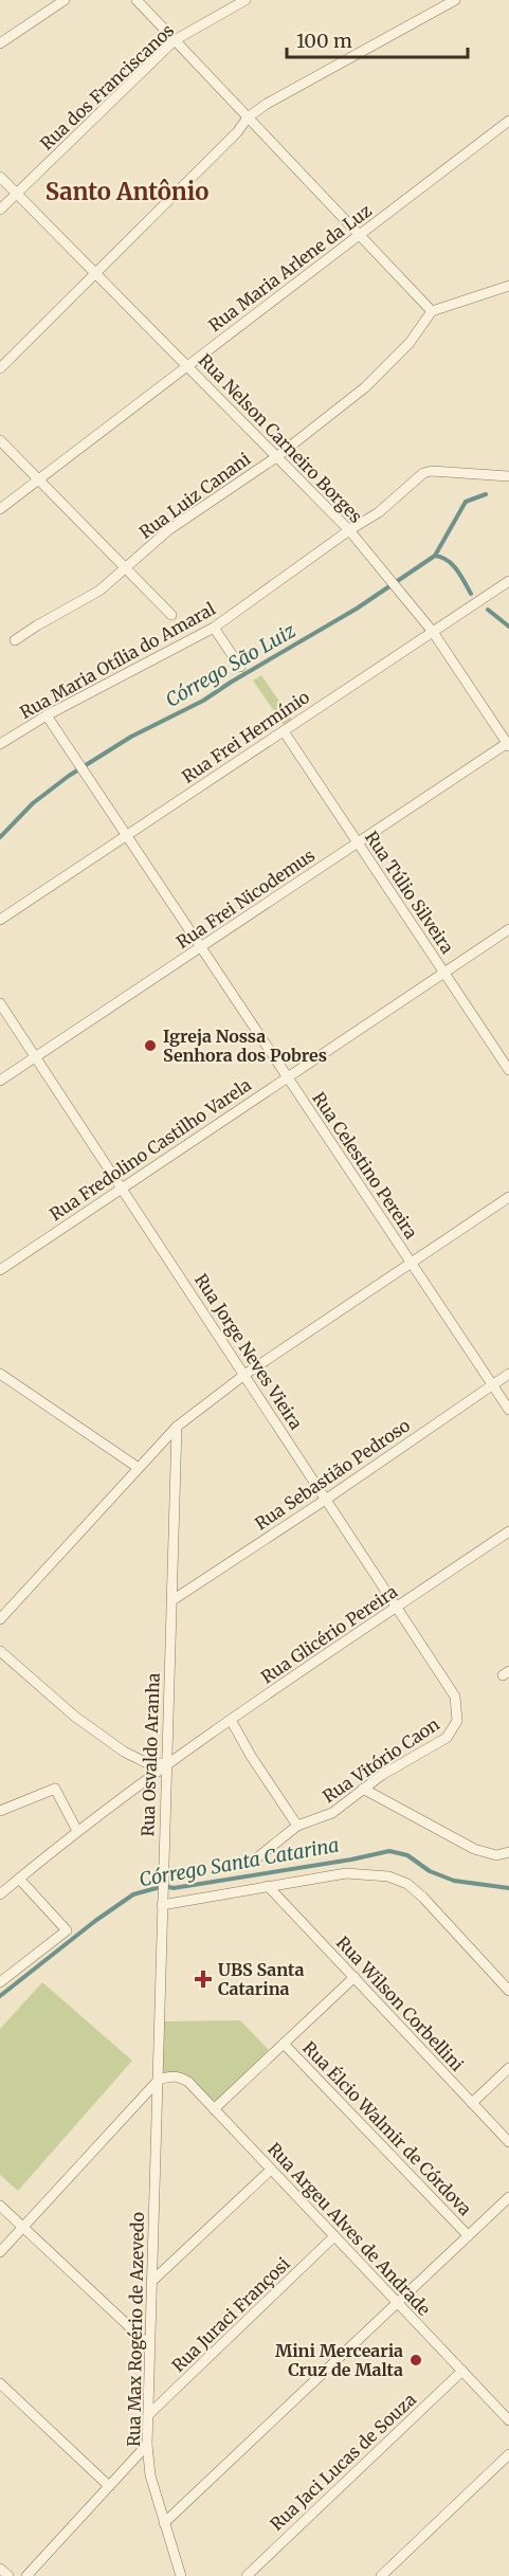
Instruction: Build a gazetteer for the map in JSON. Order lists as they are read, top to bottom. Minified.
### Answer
{"streets":{"street":["Rua dos Franciscanos","Rua Maria Arlene da Luz","Rua Nelson Carneiro Borges","Rua Luiz Canani","Rua Maria Otília do Amaral","Rua Frei Hermínio","Rua Túlio Silveira","Rua Frei Nicodemus","Rua Fredolino Castilho Varela","Rua Celestino Pereira","Rua Jorge Neves Vieira","Rua Sebastião Pedroso","Rua Glicério Pereira","Rua Osvaldo Aranha","Rua Vitório Caon","Rua Wilson Corbellini","Rua Élcio Walmir de Córdova","Rua Argeu Alves de Andrade","Rua Juraci Françosi","Rua Max Rogério de Azevedo","Rua Jaci Lucas de Souza"]},"crossings":[["Rua dos Franciscanos","Rua Nelson Carneiro Borges"],["Rua Maria Arlene da Luz","Rua Nelson Carneiro Borges"],["Rua Nelson Carneiro Borges","Rua Luiz Canani"],["Rua Nelson Carneiro Borges","Rua Maria Otília do Amaral"],["Rua Nelson Carneiro Borges","Rua Frei Hermínio"],["Rua Nelson Carneiro Borges","Rua Frei Nicodemus"],["Rua Maria Otília do Amaral","Rua Celestino Pereira"],["Rua Frei Hermínio","Rua Túlio Silveira"],["Rua Frei Hermínio","Rua Celestino Pereira"],["Rua Túlio Silveira","Rua Frei Nicodemus"],["Rua Túlio Silveira","Rua Fredolino Castilho Varela"],["Rua Frei Nicodemus","Rua Celestino Pereira"],["Rua Frei Nicodemus","Rua Jorge Neves Vieira"],["Rua Fredolino Castilho Varela","Rua Celestino Pereira"],["Rua Fredolino Castilho Varela","Rua Jorge Neves Vieira"],["Rua Celestino Pereira","Rua Sebastião Pedroso"],["Rua Jorge Neves Vieira","Rua Sebastião Pedroso"],["Rua Jorge Neves Vieira","Rua Glicério Pereira"],["Rua Jorge Neves Vieira","Rua Vitório Caon"],["Rua Sebastião Pedroso","Rua Osvaldo Aranha"],["Rua Glicério Pereira","Rua Osvaldo Aranha"],["Rua Osvaldo Aranha","Rua Argeu Alves de Andrade"],["Rua Osvaldo Aranha","Rua Max Rogério de Azevedo"],["Rua Argeu Alves de Andrade","Rua Juraci Françosi"],["Rua Argeu Alves de Andrade","Rua Max Rogério de Azevedo"],["Rua Argeu Alves de Andrade","Rua Jaci Lucas de Souza"],["Rua Juraci Françosi","Rua Max Rogério de Azevedo"]],"districts":["Santo Antônio"],"water":["Córrego São Luiz","Córrego Santa Catarina"],"places":{"other":["Igreja Nossa Senhora dos Pobres","Mini Mercearia Cruz de Malta"],"health":["UBS Santa Catarina"]},"scale_bar":"100 m"}
